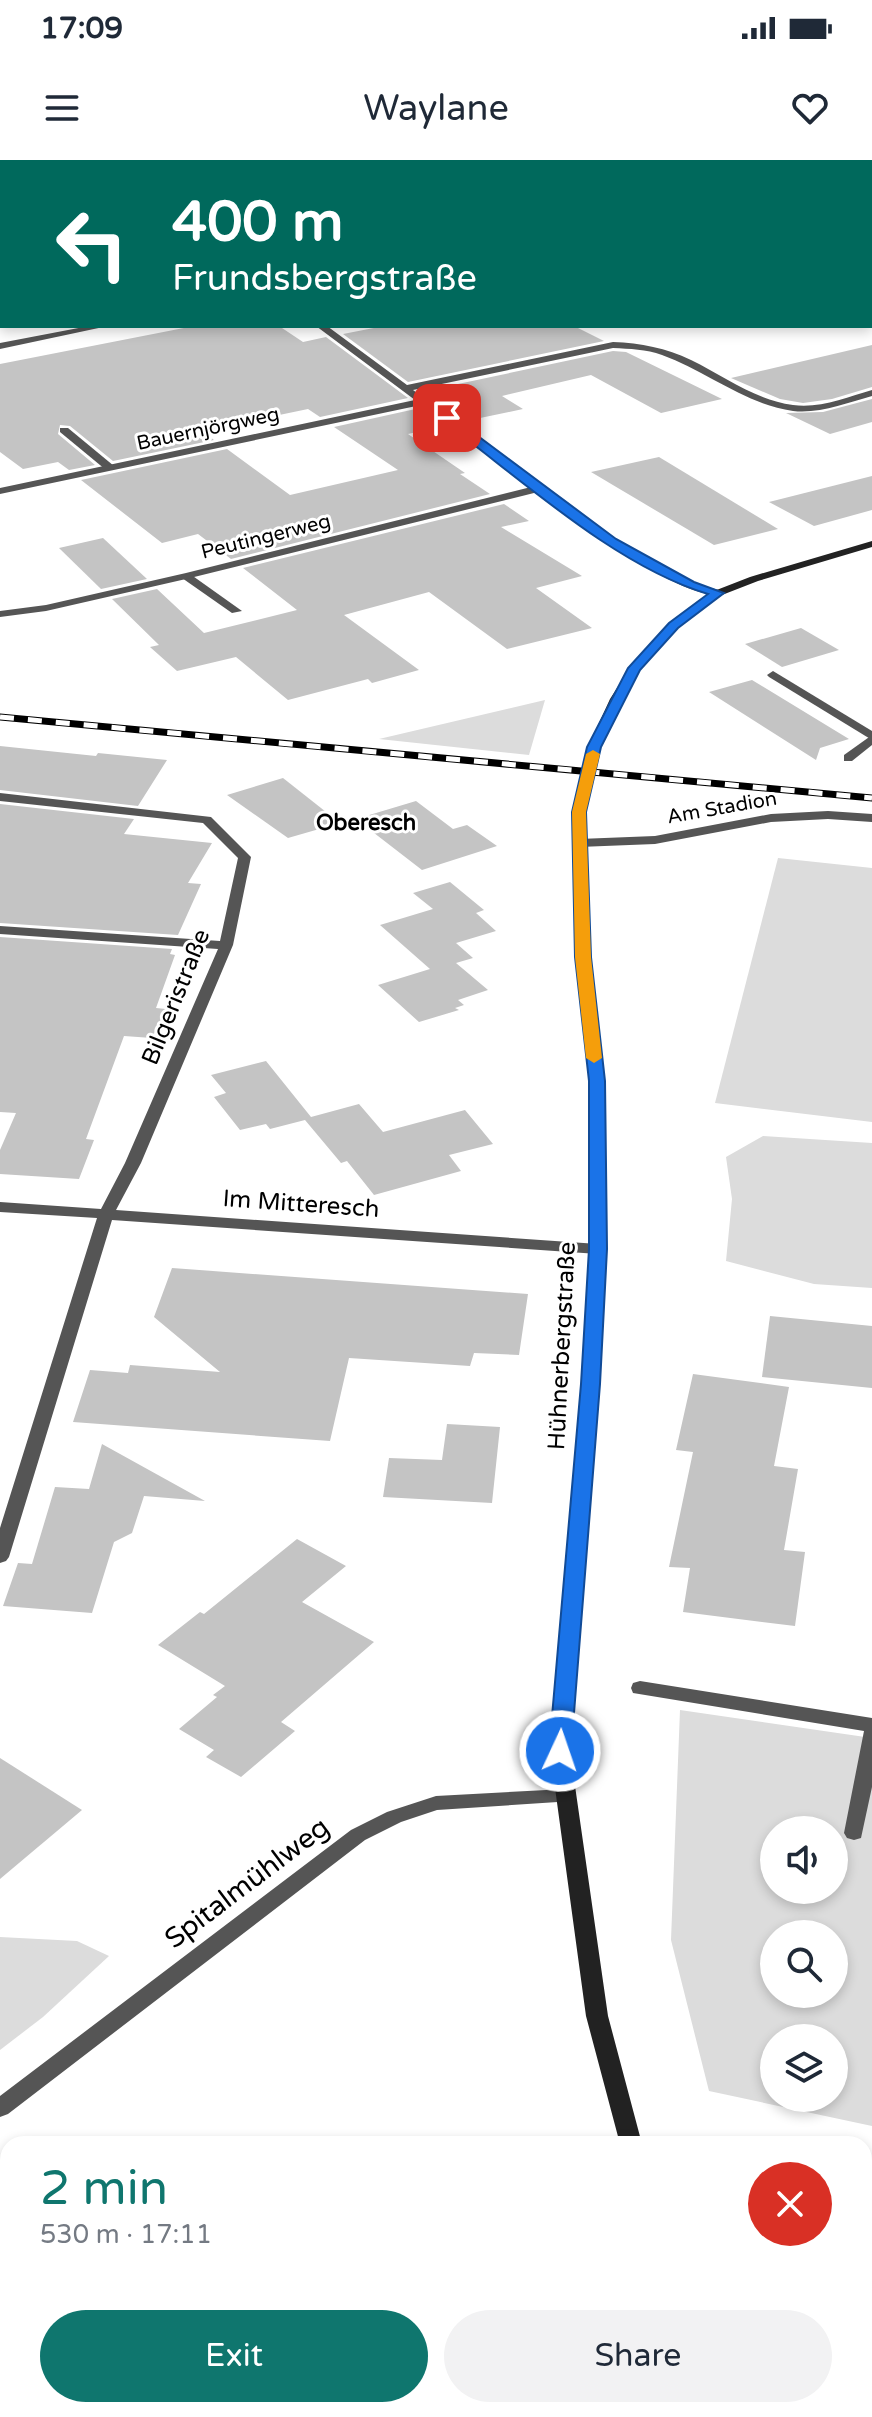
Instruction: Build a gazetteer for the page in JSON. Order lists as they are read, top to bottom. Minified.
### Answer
{"streets":{"street":["Bauernjörgweg","Peutingerweg","Am Stadion","Bilgeristraße","Im Mitteresch","Hühnerbergstraße","Spitalmühlweg"]},"crossings":[["Am Stadion","Hühnerbergstraße"],["Bilgeristraße","Im Mitteresch"],["Im Mitteresch","Hühnerbergstraße"],["Hühnerbergstraße","Spitalmühlweg"]],"districts":["Oberesch"],"page":{"status":"17:09","header":"Waylane","turn":["400 m","Frundsbergstraße"],"heading":["2 min","530 m · 17:11"],"buttons":["Exit","Share"]}}
